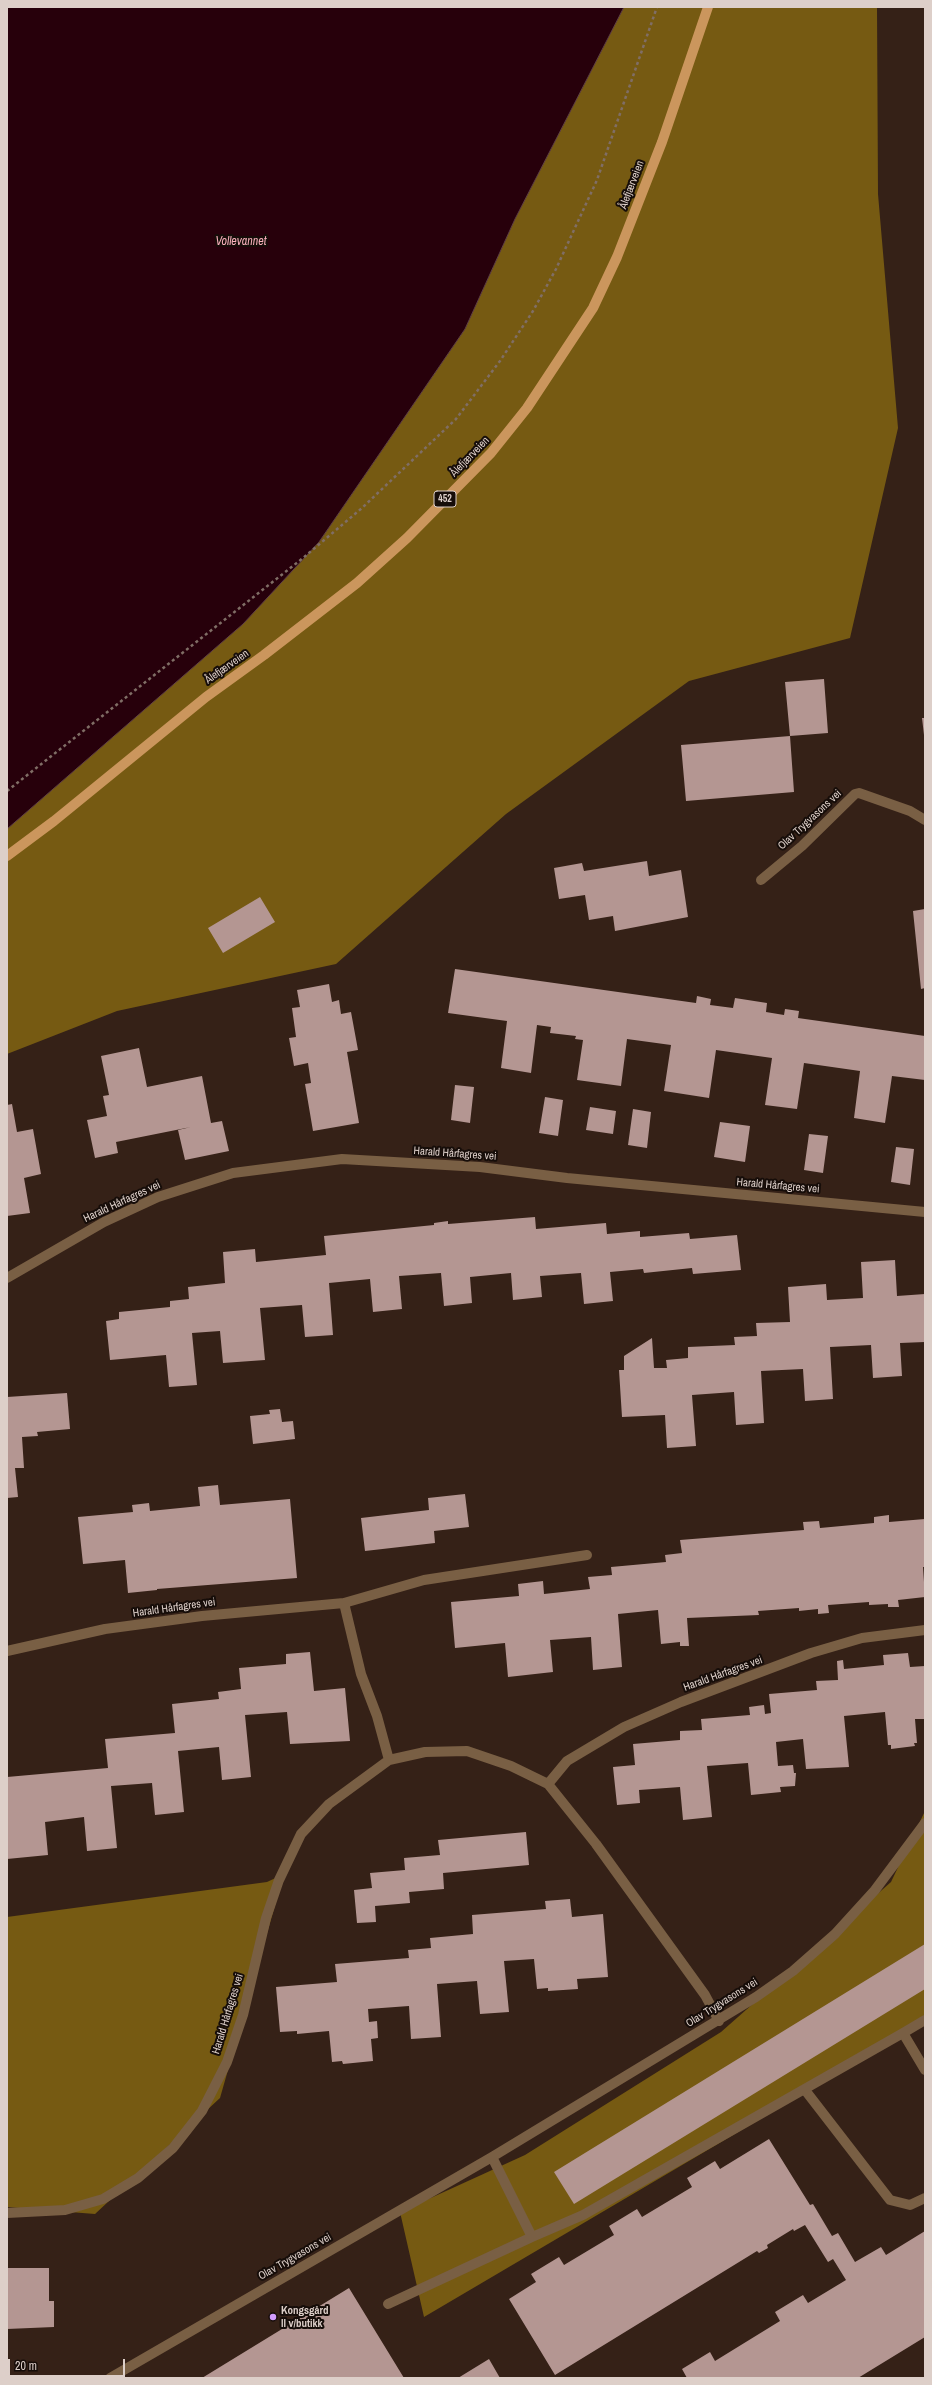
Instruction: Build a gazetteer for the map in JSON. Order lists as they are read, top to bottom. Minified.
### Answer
{"streets":{"main road":["Ålefjærveien","452"],"street":["Olav Trygvasons vei","Harald Hårfagres vei"]},"crossings":[["Olav Trygvasons vei","Harald Hårfagres vei"]],"water":["Vollevannet"],"places":["Kongsgård ll v/butikk"],"scale_bar":"20 m"}
